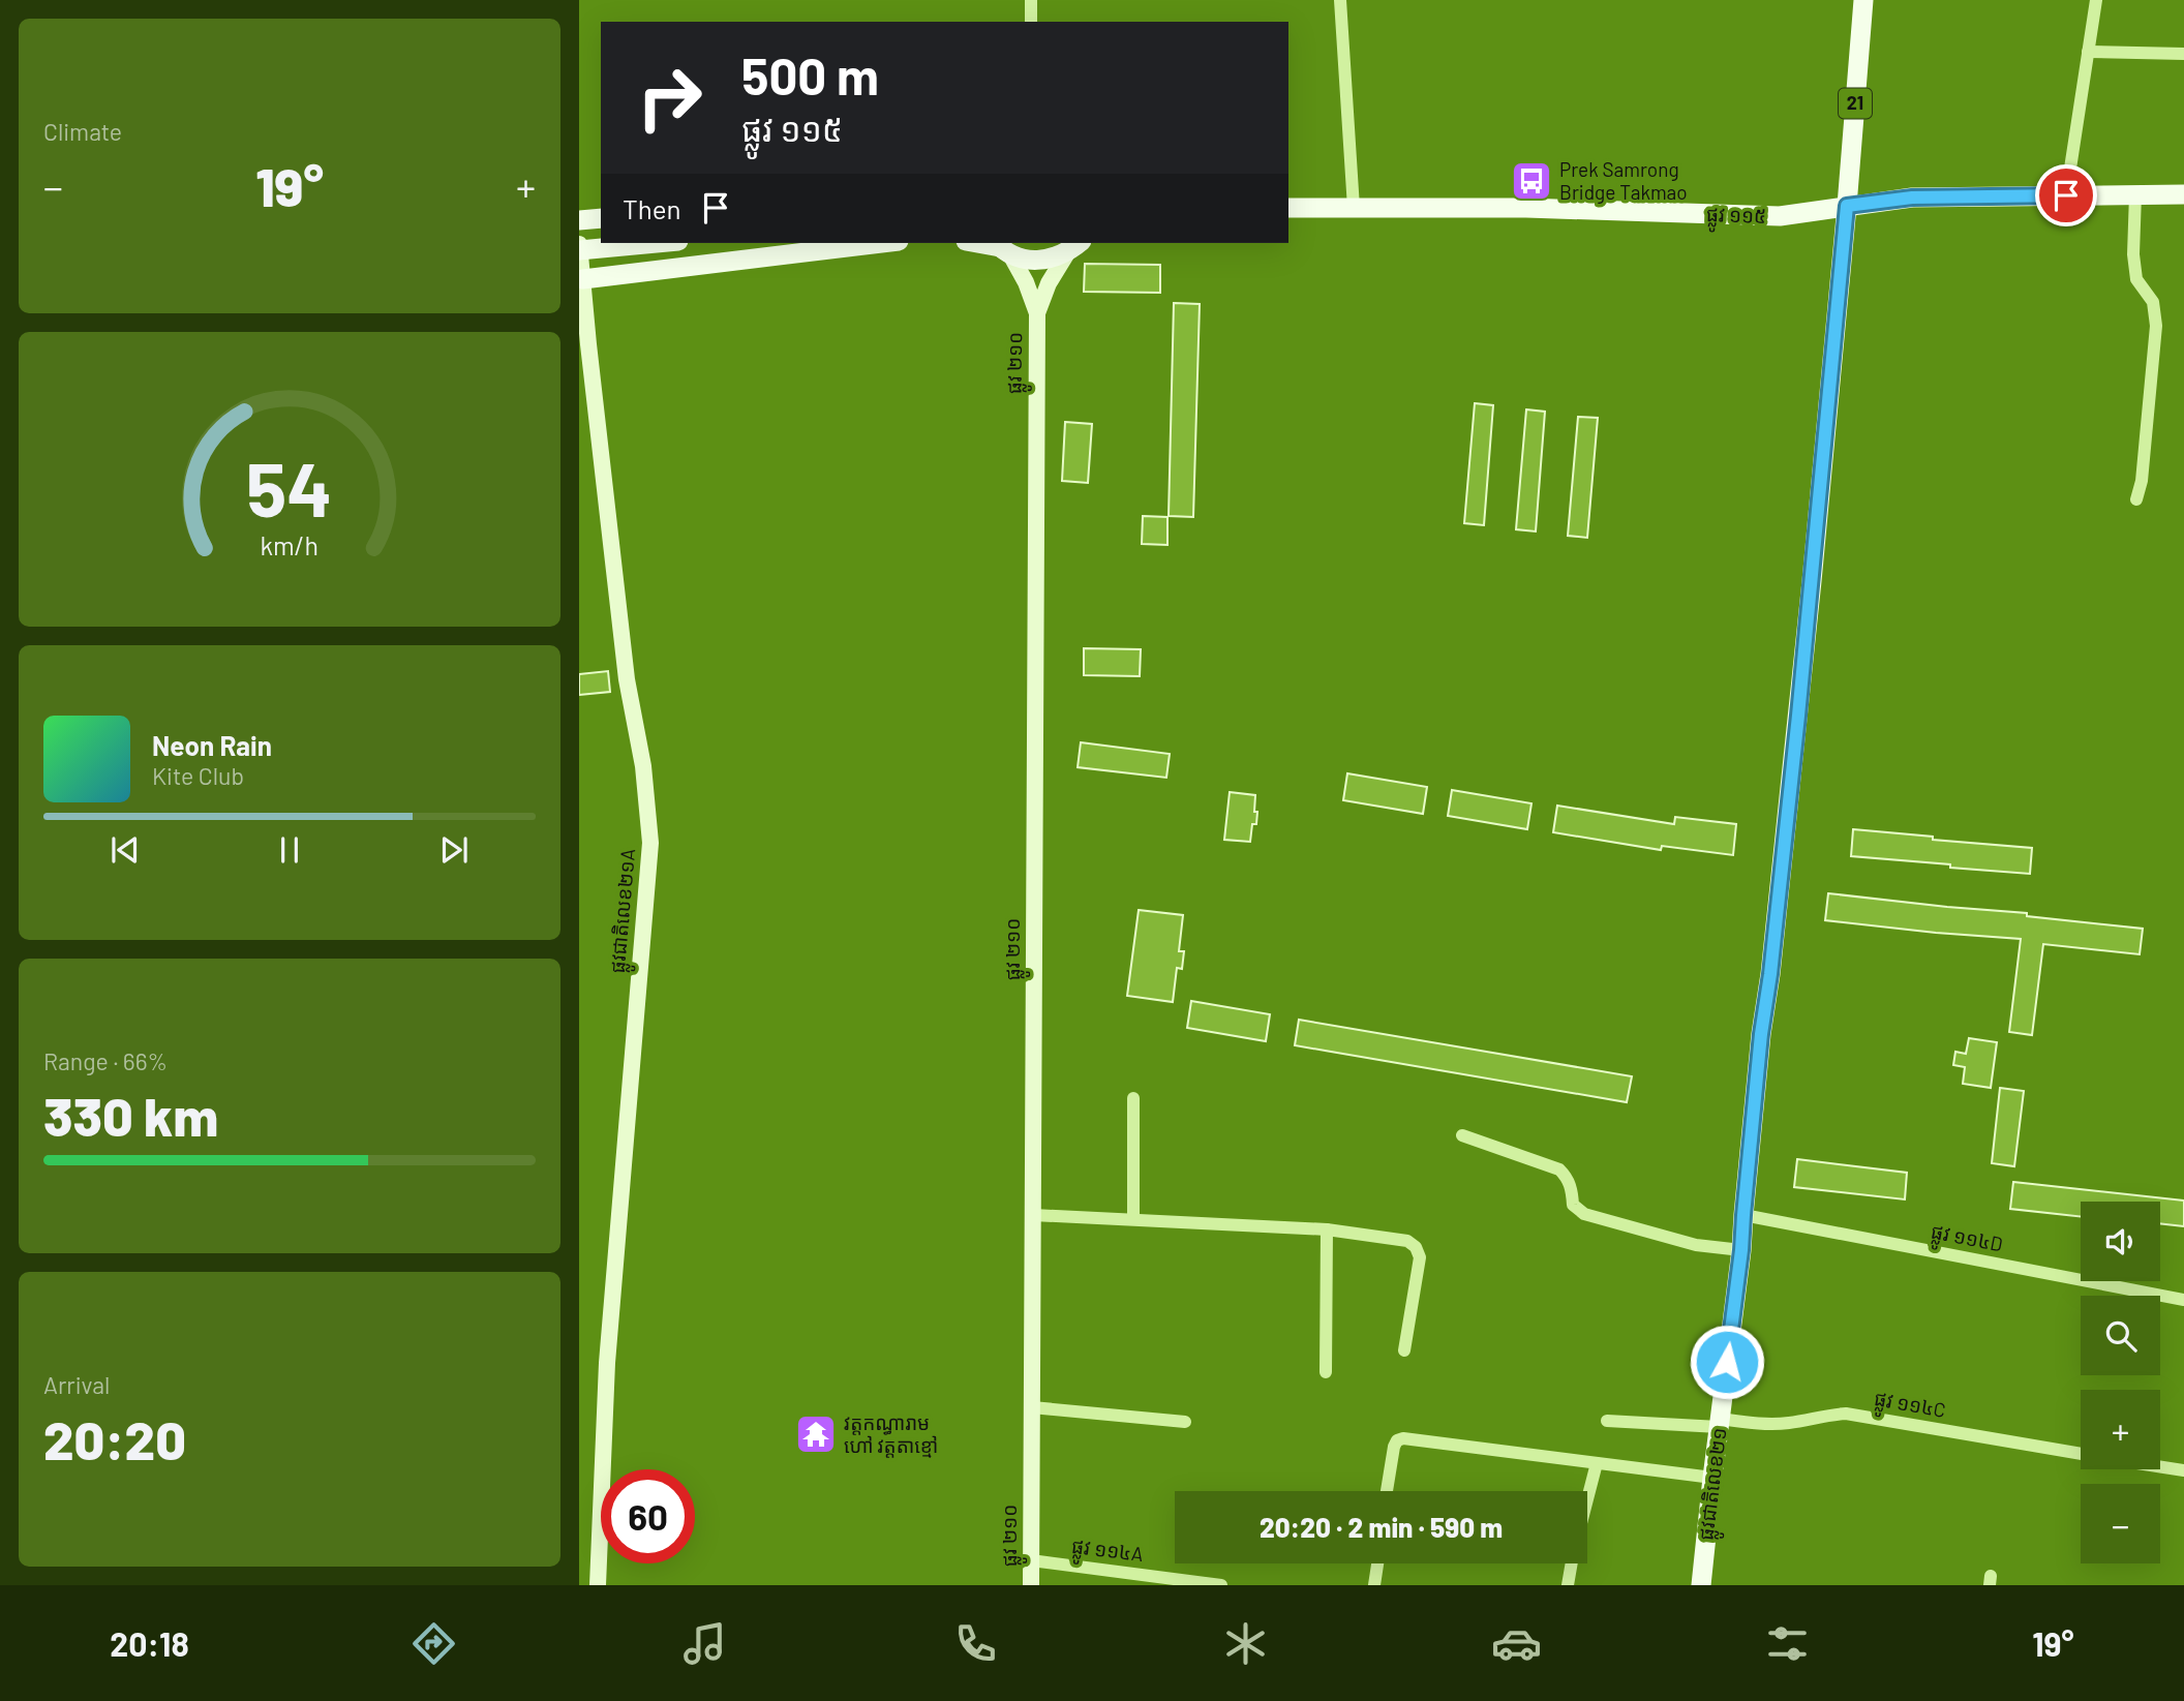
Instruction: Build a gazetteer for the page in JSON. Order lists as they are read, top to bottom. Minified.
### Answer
{"streets":{"main road":["21","ផ្លូវ ១១៥","ផ្លូវជាតិលេខ២១"],"street":["ផ្លូវ ២១០","ផ្លូវជាតិលេខ២១A","ផ្លូវ ១១៤D","ផ្លូវ ១១៤C","ផ្លូវ ១១៤A"]},"crossings":[["ផ្លូវ ១១៥","ផ្លូវជាតិលេខ២១"],["ផ្លូវ ២១០","ផ្លូវ ១១៤A"],["ផ្លូវ ១១៤D","ផ្លូវជាតិលេខ២១"],["ផ្លូវ ១១៤C","ផ្លូវជាតិលេខ២១"]],"places":{"bus stop":["Prek Samrong Bridge Takmao"],"temple":["វត្តកណ្ធារាម ហៅ វត្តតាខ្មៅ"]},"page":{"tile":["Climate",["Range · 66%","330 km"],["Arrival","20:20"]],"turn":["500 m","ផ្លូវ ១១៥"],"heat":["−","19°","+"],"then":"Then","song":["Neon Rain","Kite Club"],"map_buttons":["+","−"],"limit":"60","trip":"20:20 · 2 min · 590 m","tabs":["20:18","19°"],"gauge":["54","km/h"]}}
